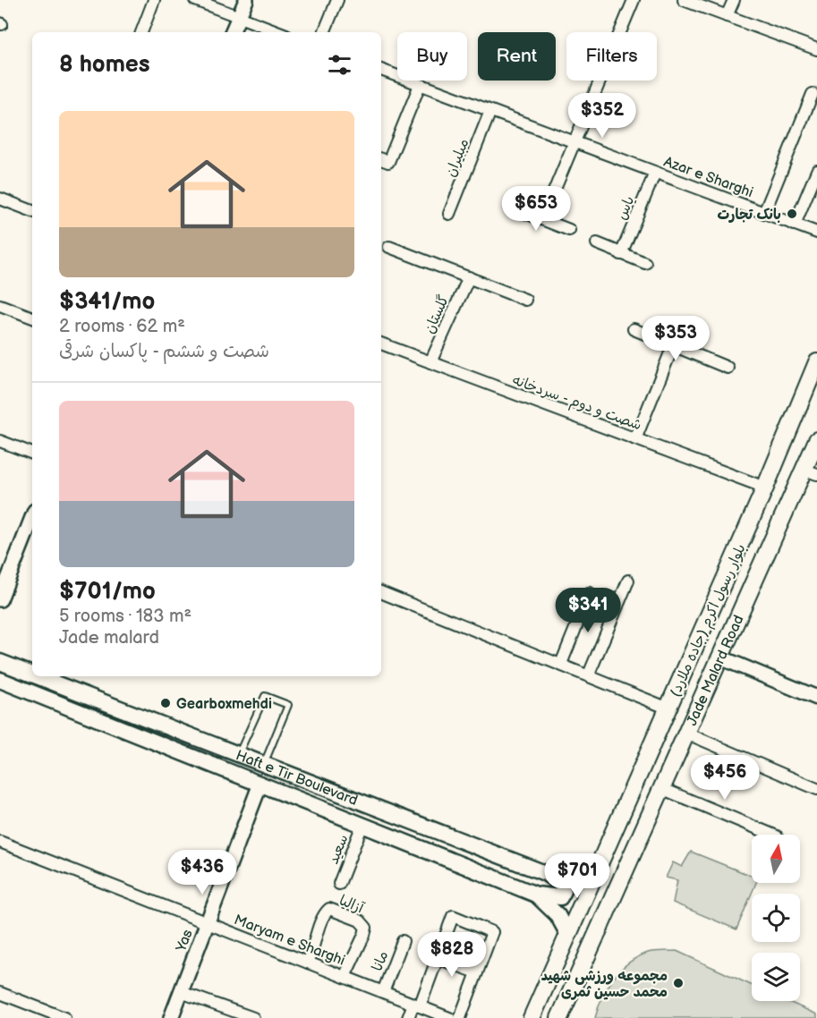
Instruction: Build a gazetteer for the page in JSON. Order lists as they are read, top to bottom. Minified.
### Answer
{"streets":{"main road":["بلوار رسول اکرم (جاده ملارد)","Jade Malard Road","Haft e Tir Boulevard"],"street":["مبلیران","Azar e Sharghi","یاس","گلستان","شصت و دوم - سردخانه","سعید","آزالیا","Maryam e Sharghi","Yas","مانا"]},"crossings":[["مبلیران","Azar e Sharghi"],["Azar e Sharghi","یاس"],["گلستان","شصت و دوم - سردخانه"],["شصت و دوم - سردخانه","بلوار رسول اکرم (جاده ملارد)"],["بلوار رسول اکرم (جاده ملارد)","Haft e Tir Boulevard"],["Haft e Tir Boulevard","سعید"],["Haft e Tir Boulevard","Yas"],["آزالیا","Maryam e Sharghi"],["Maryam e Sharghi","Yas"],["Maryam e Sharghi","مانا"]],"places":["بانک تجارت","Gearboxmehdi","مجموعه ورزشی شهید محمد حسین ثمری"],"north":"top","page":{"chip":["Buy","Rent","Filters"],"heading":"8 homes","price":["$352","$653","$353","$341","$456","$436","$701","$828"],"list":[{"name":"$341/mo","note":"2 rooms · 62 m² · شصت و ششم - پاکسان شرقی"},{"name":"$701/mo","note":"5 rooms · 183 m² · Jade malard"}]}}
